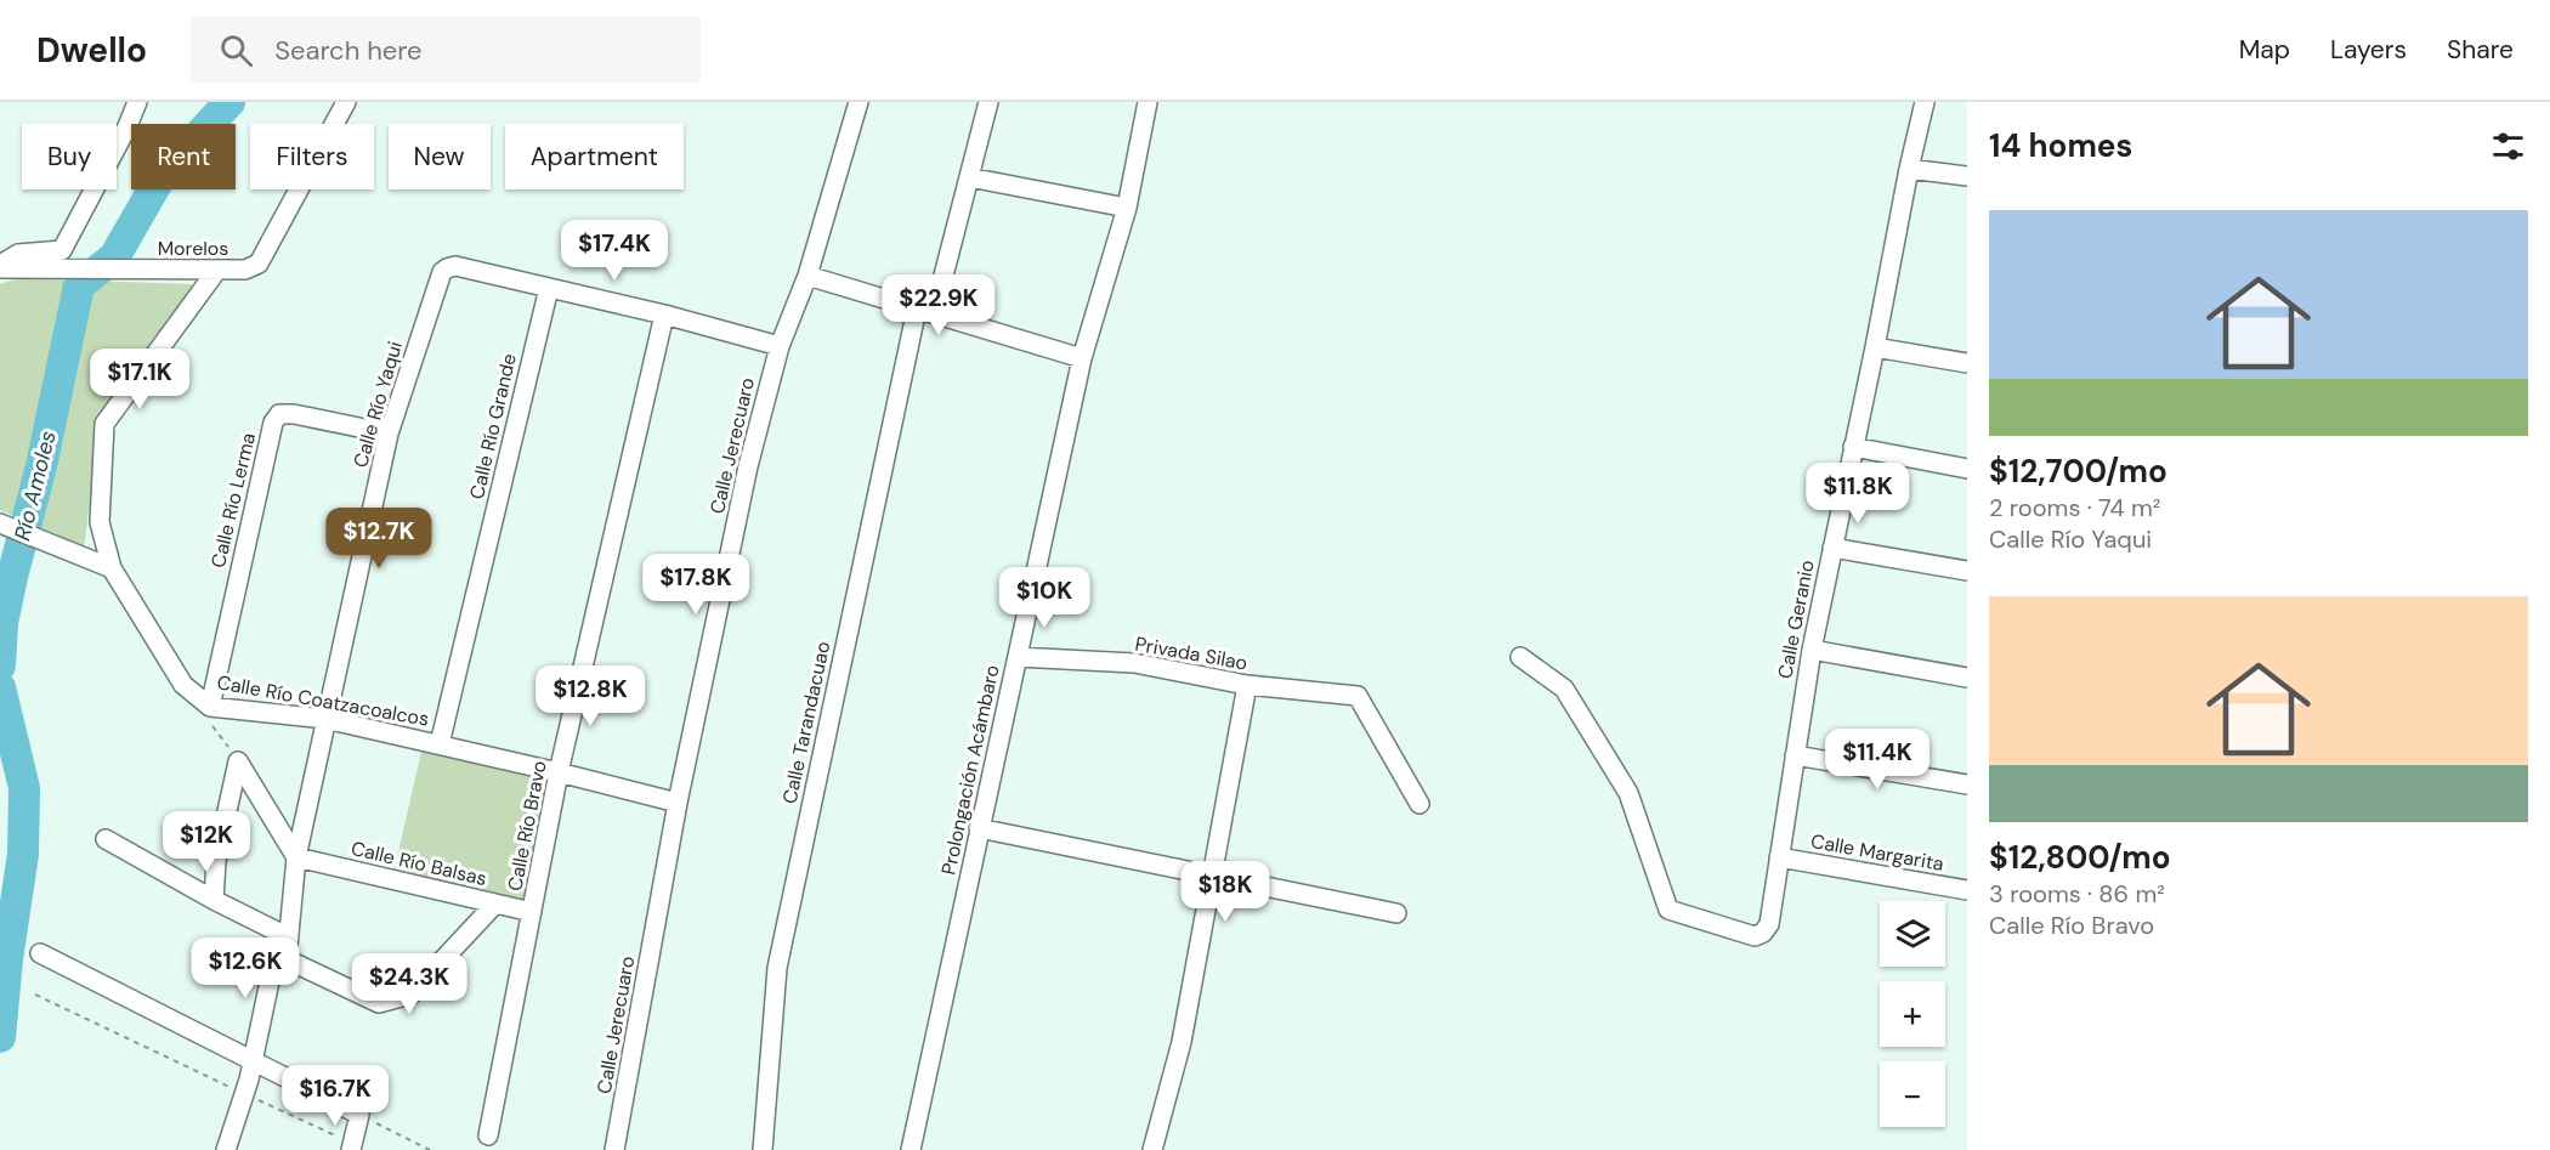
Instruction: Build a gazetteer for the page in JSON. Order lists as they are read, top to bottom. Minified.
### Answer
{"streets":{"street":["Morelos","Calle Río Yaqui","Calle Río Grande","Calle Jerecuaro","Calle Río Lerma","Calle Geranio","Privada Silao","Calle Río Coatzacoalcos","Calle Tarandacuao","Prolongación Acámbaro","Calle Río Bravo","Calle Margarita","Calle Río Balsas"]},"crossings":[["Morelos","Calle Río Coatzacoalcos"],["Calle Río Yaqui","Calle Río Grande"],["Calle Río Yaqui","Calle Río Lerma"],["Calle Río Yaqui","Calle Río Coatzacoalcos"],["Calle Río Yaqui","Calle Río Balsas"],["Calle Río Grande","Calle Río Coatzacoalcos"],["Calle Jerecuaro","Calle Río Coatzacoalcos"],["Calle Río Lerma","Calle Río Coatzacoalcos"],["Calle Geranio","Calle Margarita"],["Privada Silao","Prolongación Acámbaro"],["Calle Río Coatzacoalcos","Calle Río Bravo"],["Calle Río Bravo","Calle Río Balsas"]],"water":["Río Amoles"],"page":{"header":"Dwello","search":"Search here","nav":["Map","Layers","Share"],"heading":"14 homes","chip":["Buy","Rent","Filters","New","Apartment"],"list":[{"name":"$12,700/mo","note":"2 rooms · 74 m² · Calle Río Yaqui"},{"name":"$12,800/mo","note":"3 rooms · 86 m² · Calle Río Bravo"}],"price":["$17.4K","$22.9K","$17.1K","$11.8K","$12.7K","$17.8K","$10K","$12.8K","$11.4K","$12K","$18K","$12.6K","$24.3K","$16.7K"],"map_buttons":["+","−"]}}
